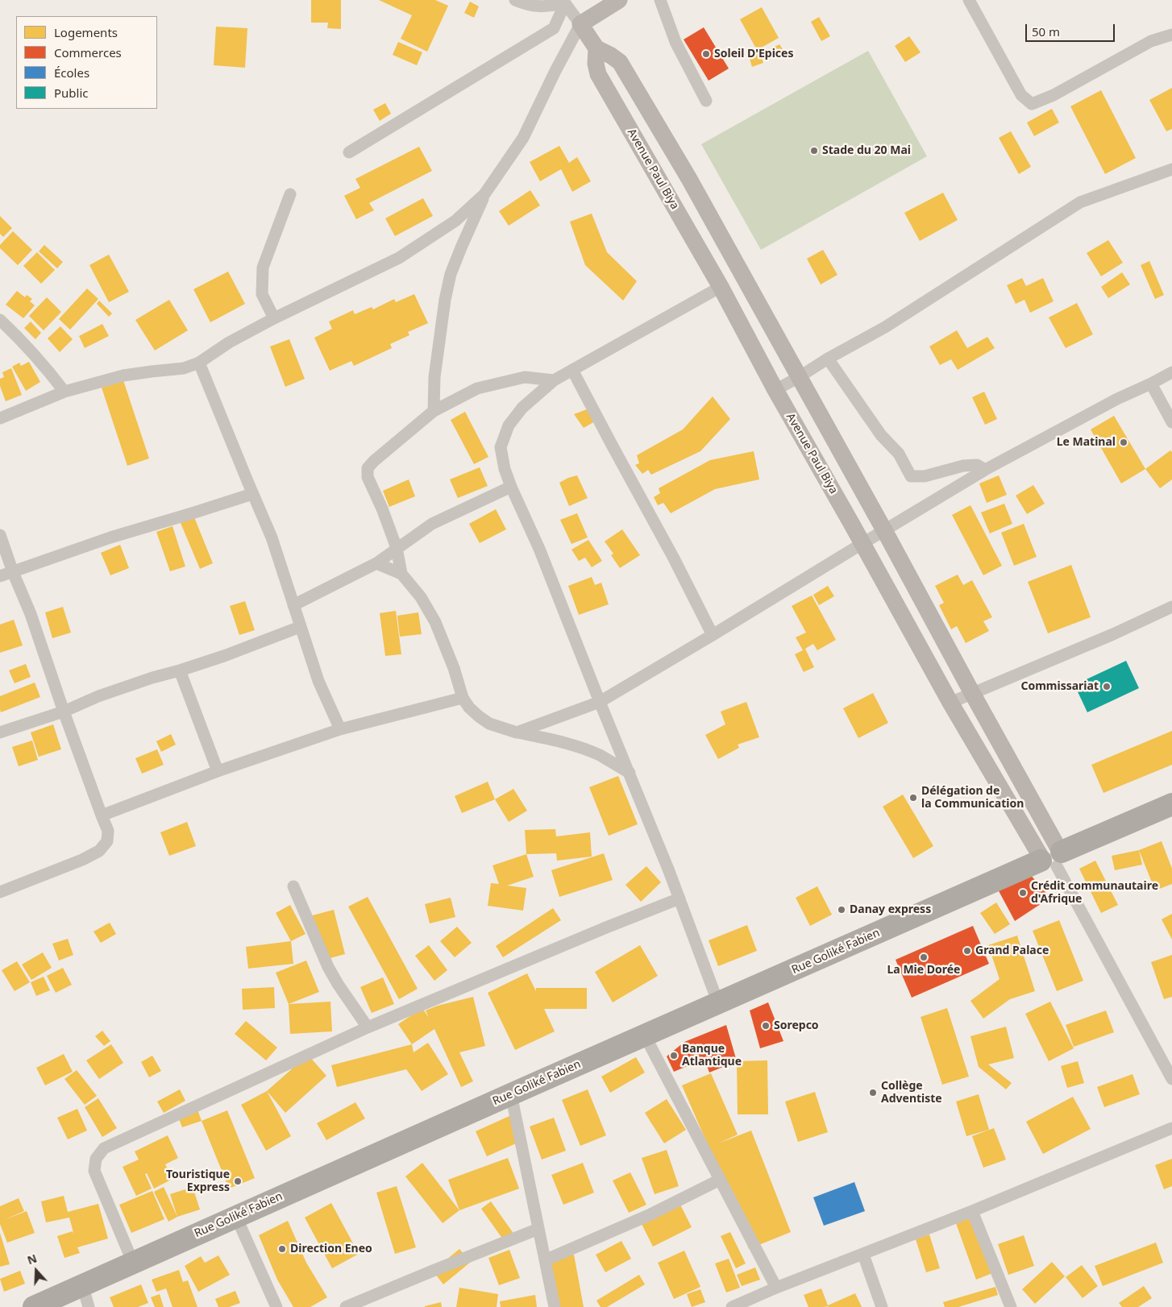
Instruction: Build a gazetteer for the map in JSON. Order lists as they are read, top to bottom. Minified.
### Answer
{"streets":{"highway":["Rue Goliké Fabien"],"street":["Avenue Paul Biya"]},"crossings":[["Avenue Paul Biya","Rue Goliké Fabien"]],"places":["Soleil D'Epices","Stade du 20 Mai","Le Matinal","Commissariat","Délégation de la Communication","Crédit communautaire d'Afrique","Danay express","Grand Palace","La Mie Dorée","Sorepco","Banque Atlantique","Collège Adventiste","Touristique Express","Direction Eneo"],"legend":["Logements","Commerces","Écoles","Public"],"scale_bar":"50 m","north":"top"}
